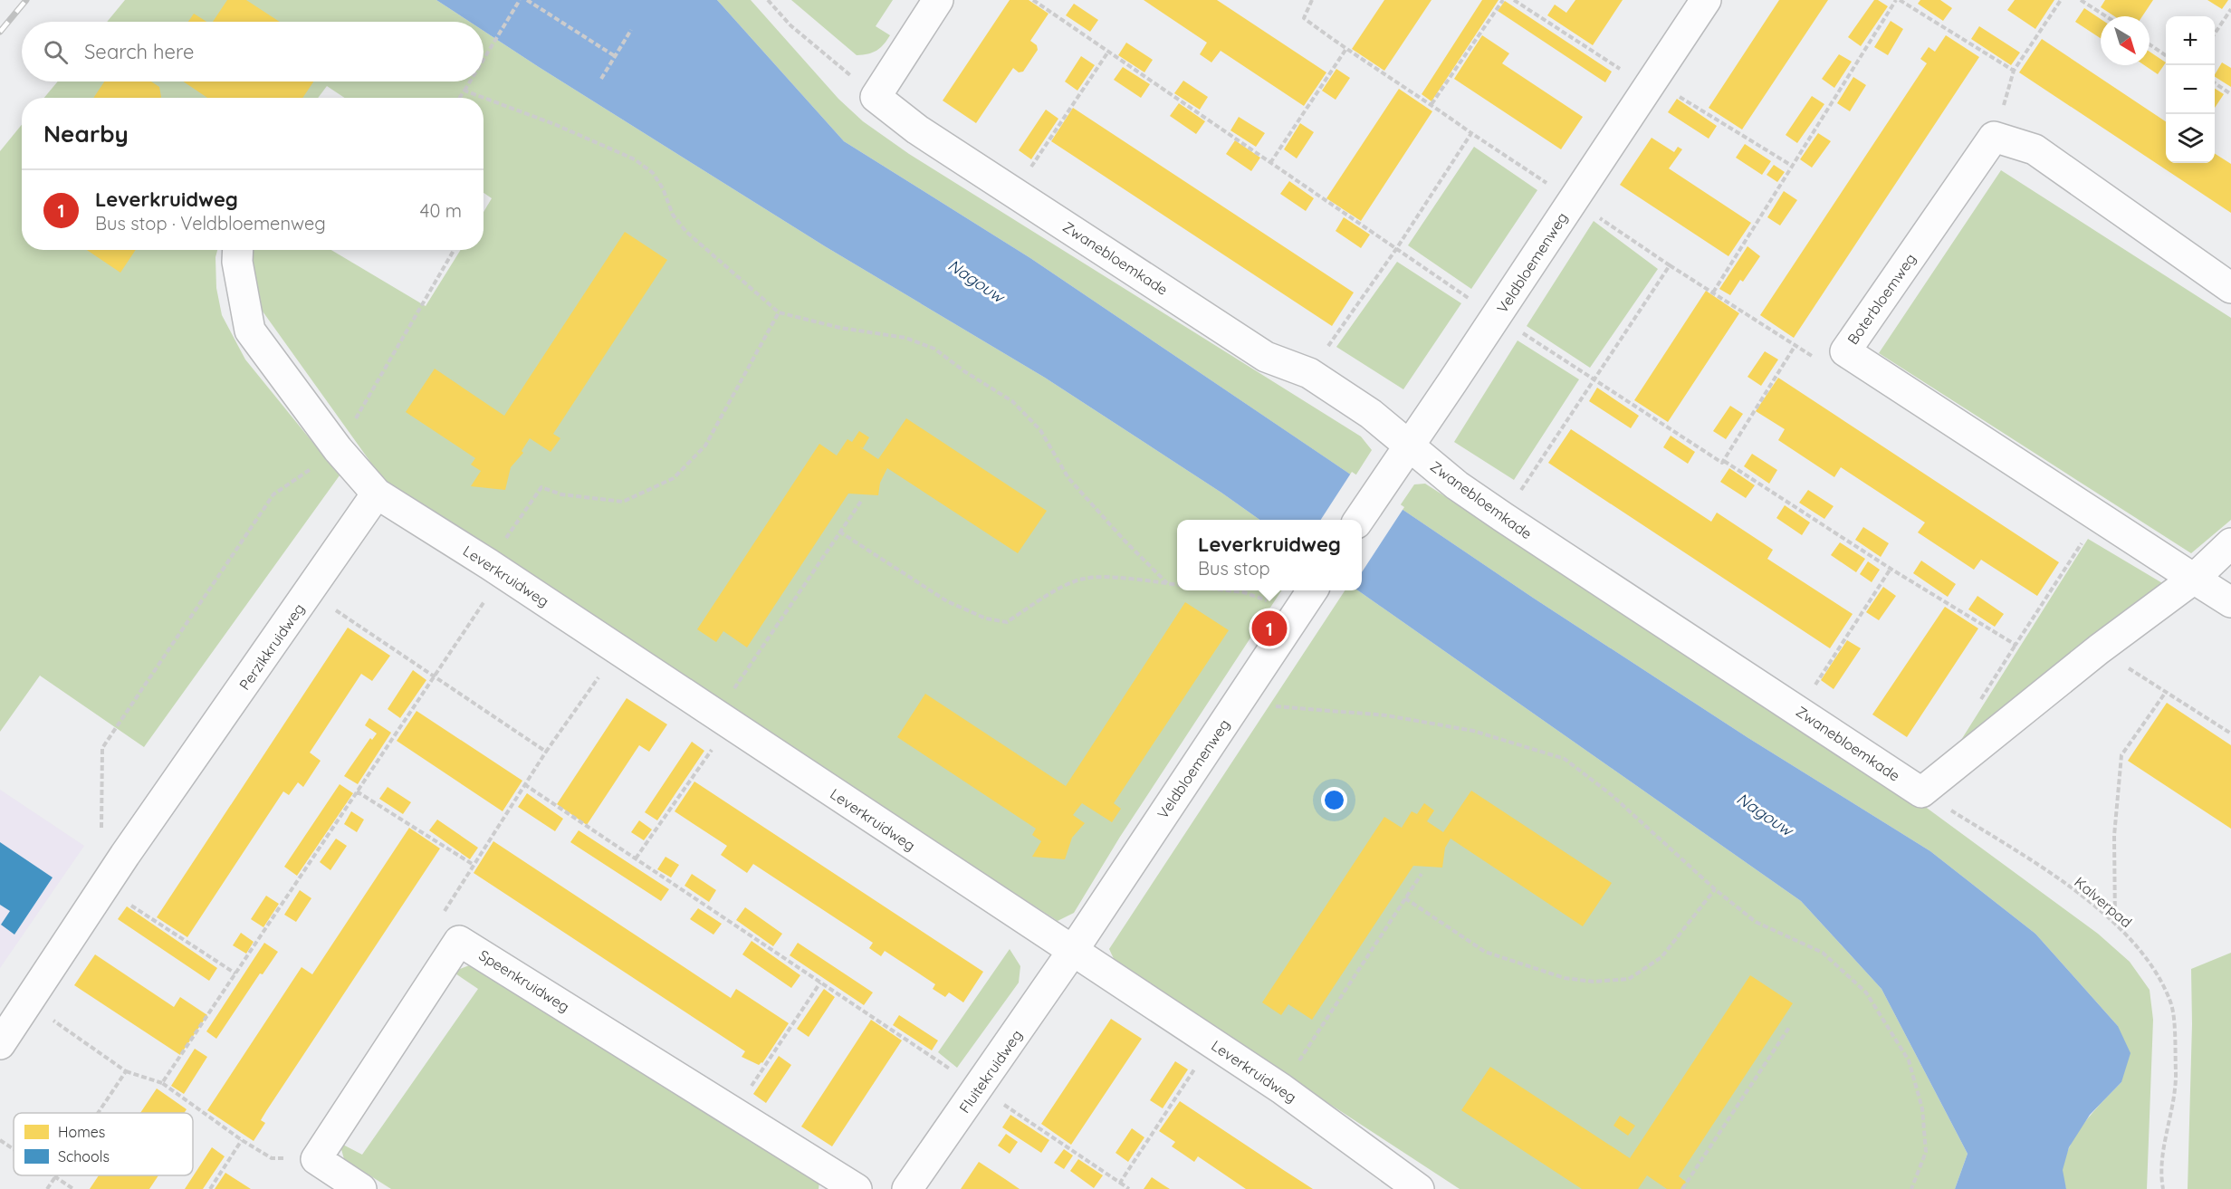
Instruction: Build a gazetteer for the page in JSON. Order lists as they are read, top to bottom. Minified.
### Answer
{"streets":{"street":["Zwanebloemkade","Veldbloemenweg","Boterbloemweg","Leverkruidweg","Perzikkruidweg","Speenkruidweg","Fluitekruidweg"],"path":["Kalverpad"]},"crossings":[["Zwanebloemkade","Veldbloemenweg"],["Zwanebloemkade","Kalverpad"],["Veldbloemenweg","Leverkruidweg"],["Veldbloemenweg","Fluitekruidweg"],["Leverkruidweg","Perzikkruidweg"],["Leverkruidweg","Fluitekruidweg"]],"water":["Nagouw"],"legend":["Homes","Schools"],"north":"bottom right","page":{"map_buttons":["+","−"],"search":"Search here","heading":"Nearby","list":[{"mark":"1","name":"Leverkruidweg","note":"Bus stop · Veldbloemenweg","value":"40 m"}],"popup":["Leverkruidweg","Bus stop"],"pins":"1"}}
